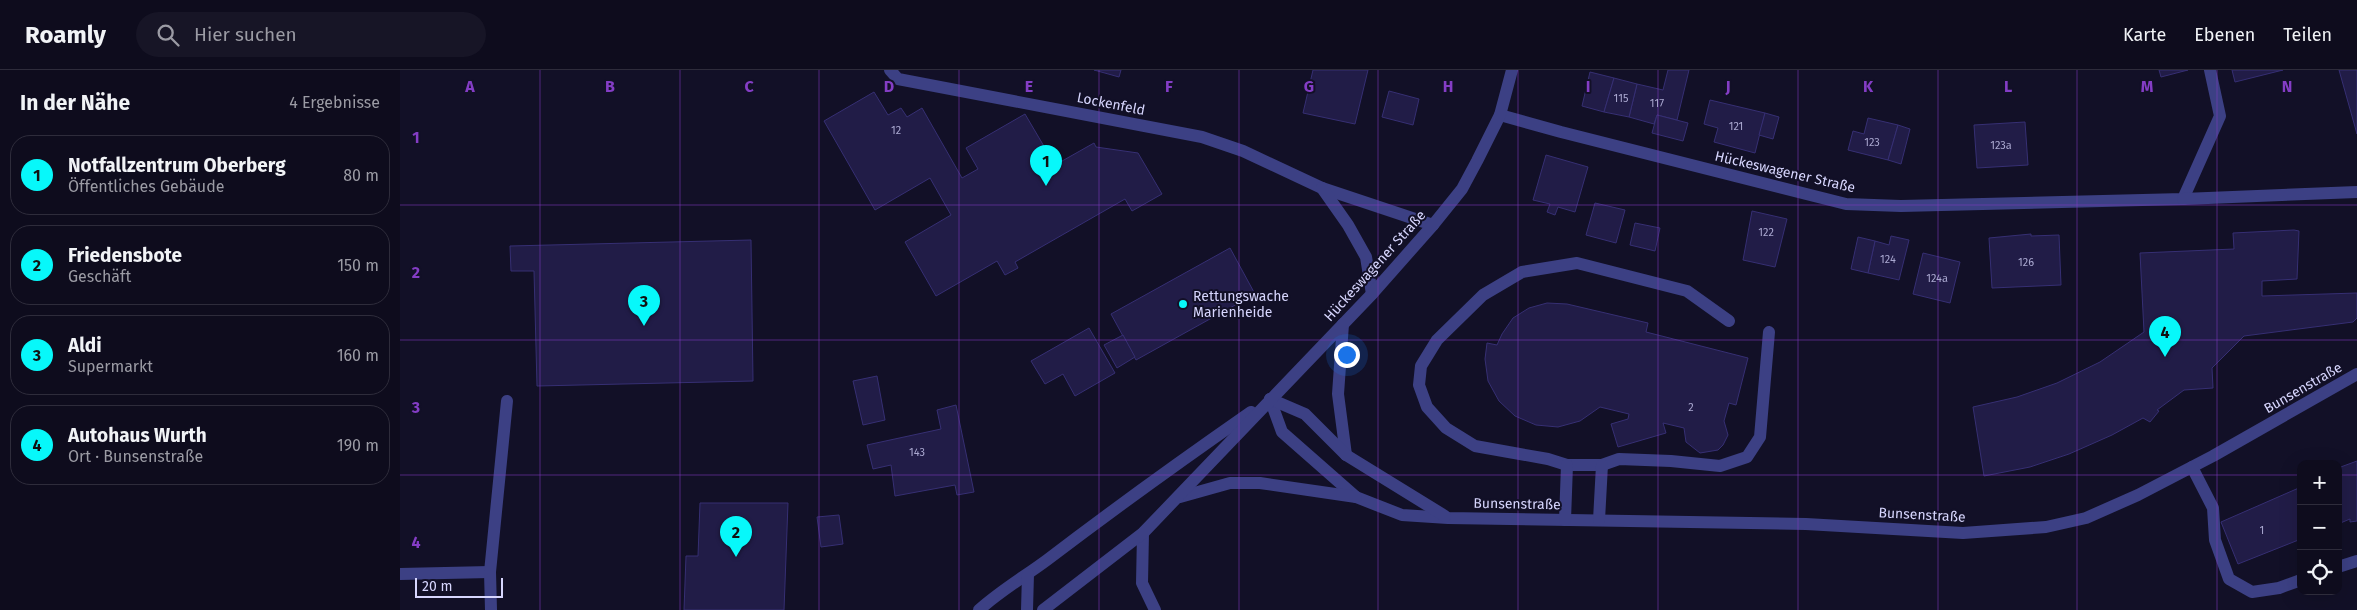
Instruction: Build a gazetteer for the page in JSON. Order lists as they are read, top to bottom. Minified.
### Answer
{"streets":{"street":["Lockenfeld","Hückeswagener Straße","Bunsenstraße"]},"crossings":[["Lockenfeld","Hückeswagener Straße"],["Hückeswagener Straße","Bunsenstraße"]],"places":["Rettungswache Marienheide"],"house_numbers":["115","117","121","12","123","123a","122","124","126","124a","2","143","1"],"scale_bar":"20 m","page":{"header":"Roamly","search":"Hier suchen","nav":["Karte","Ebenen","Teilen"],"heading":["In der Nähe","4 Ergebnisse"],"list":[{"mark":"1","name":"Notfallzentrum Oberberg","note":"Öffentliches Gebäude","value":"80 m"},{"mark":"2","name":"Friedensbote","note":"Geschäft","value":"150 m"},{"mark":"3","name":"Aldi","note":"Supermarkt","value":"160 m"},{"mark":"4","name":"Autohaus Wurth","note":"Ort · Bunsenstraße","value":"190 m"}],"pins":["1","3","4","2"],"map_buttons":["+","−"],"scale":"20 m"},"grid":{"columns":["A","B","C","D","E","F","G","H","I","J","K","L","M","N"],"rows":["1","2","3","4"]}}
